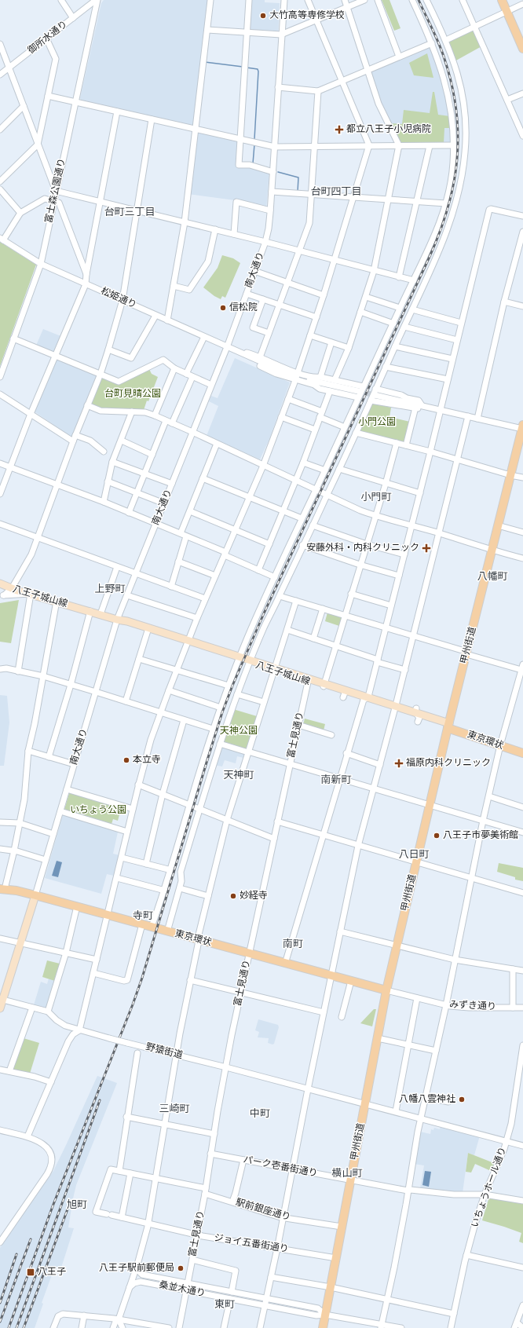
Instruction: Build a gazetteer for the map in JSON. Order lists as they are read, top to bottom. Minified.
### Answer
{"streets":{"highway":["甲州街道","東京環状"],"main road":["南大通り","八王子城山線"],"street":["御所水通り","富士森公園通り","松姫通り","富士見通り","みずき通り","野猿街道","パーク壱番街通り","いちょうホール通り","駅前銀座通り","ジョイ五番街通り","桑並木通り"]},"crossings":[["御所水通り","富士森公園通り"],["富士森公園通り","松姫通り"],["南大通り","松姫通り"],["南大通り","八王子城山線"],["南大通り","東京環状"],["八王子城山線","甲州街道"],["八王子城山線","富士見通り"],["八王子城山線","東京環状"],["甲州街道","東京環状"],["甲州街道","みずき通り"],["甲州街道","野猿街道"],["甲州街道","パーク壱番街通り"],["甲州街道","駅前銀座通り"],["甲州街道","ジョイ五番街通り"],["甲州街道","桑並木通り"],["富士見通り","東京環状"],["富士見通り","野猿街道"],["富士見通り","パーク壱番街通り"],["富士見通り","駅前銀座通り"],["富士見通り","ジョイ五番街通り"],["富士見通り","桑並木通り"],["東京環状","みずき通り"],["野猿街道","いちょうホール通り"],["パーク壱番街通り","いちょうホール通り"],["駅前銀座通り","ジョイ五番街通り"]],"districts":["台町四丁目","台町三丁目","小門町","八幡町","上野町","天神町","南新町","八日町","寺町","南町","三崎町","中町","横山町","旭町","東町"],"parks":["台町見晴公園","小門公園","天神公園","いちょう公園"],"places":{"other":["大竹高等専修学校","信松院","本立寺","八王子市夢美術館","妙経寺","八幡八雲神社","八王子駅前郵便局"],"health":["都立八王子小児病院","安藤外科・内科クリニック","福原内科クリニック"],"transit":["八王子"]}}
